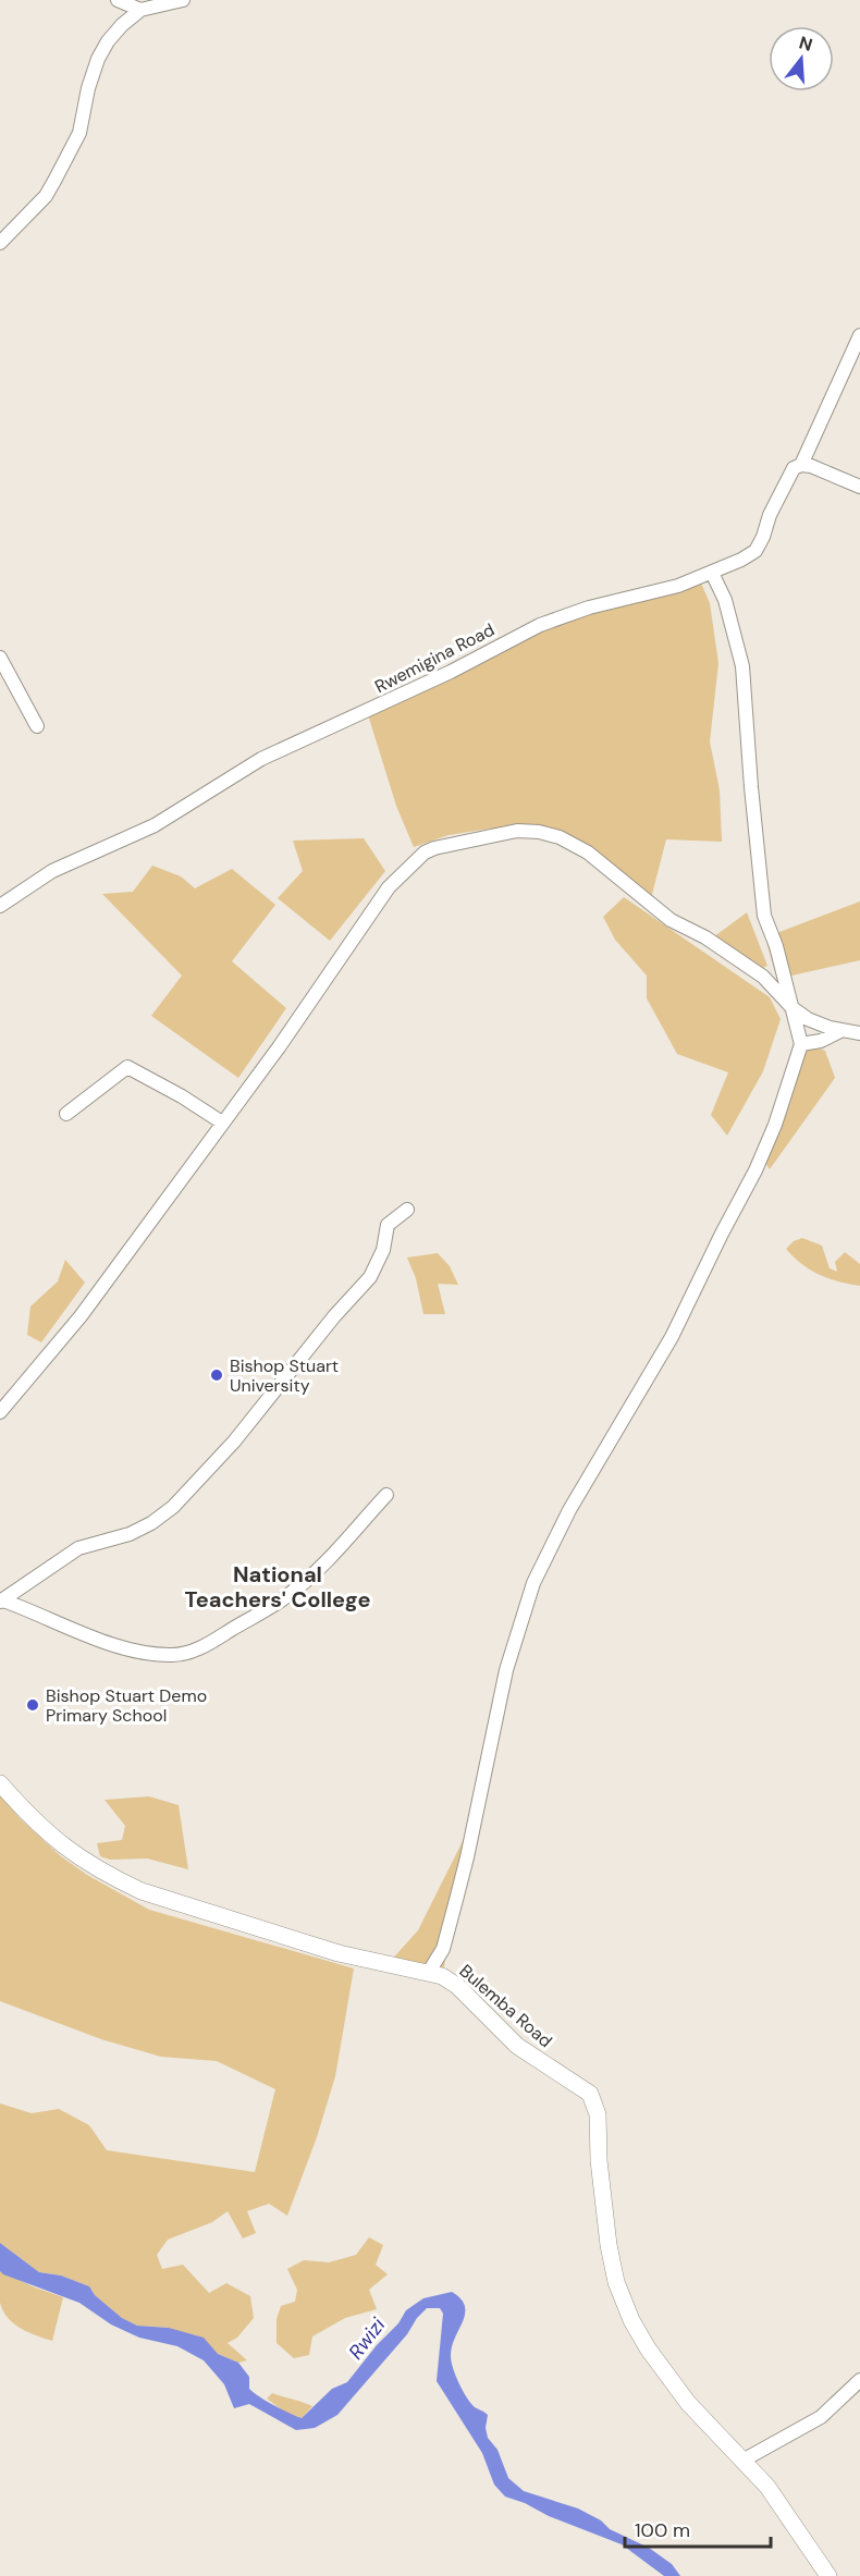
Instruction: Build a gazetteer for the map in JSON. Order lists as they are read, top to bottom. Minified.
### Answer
{"streets":{"main road":["Bulemba Road"],"street":["Rwemigina Road"]},"districts":["National Teachers' College"],"water":["Rwizi"],"places":["Bishop Stuart University","Bishop Stuart Demo Primary School"],"scale_bar":"100 m","north":"top"}
